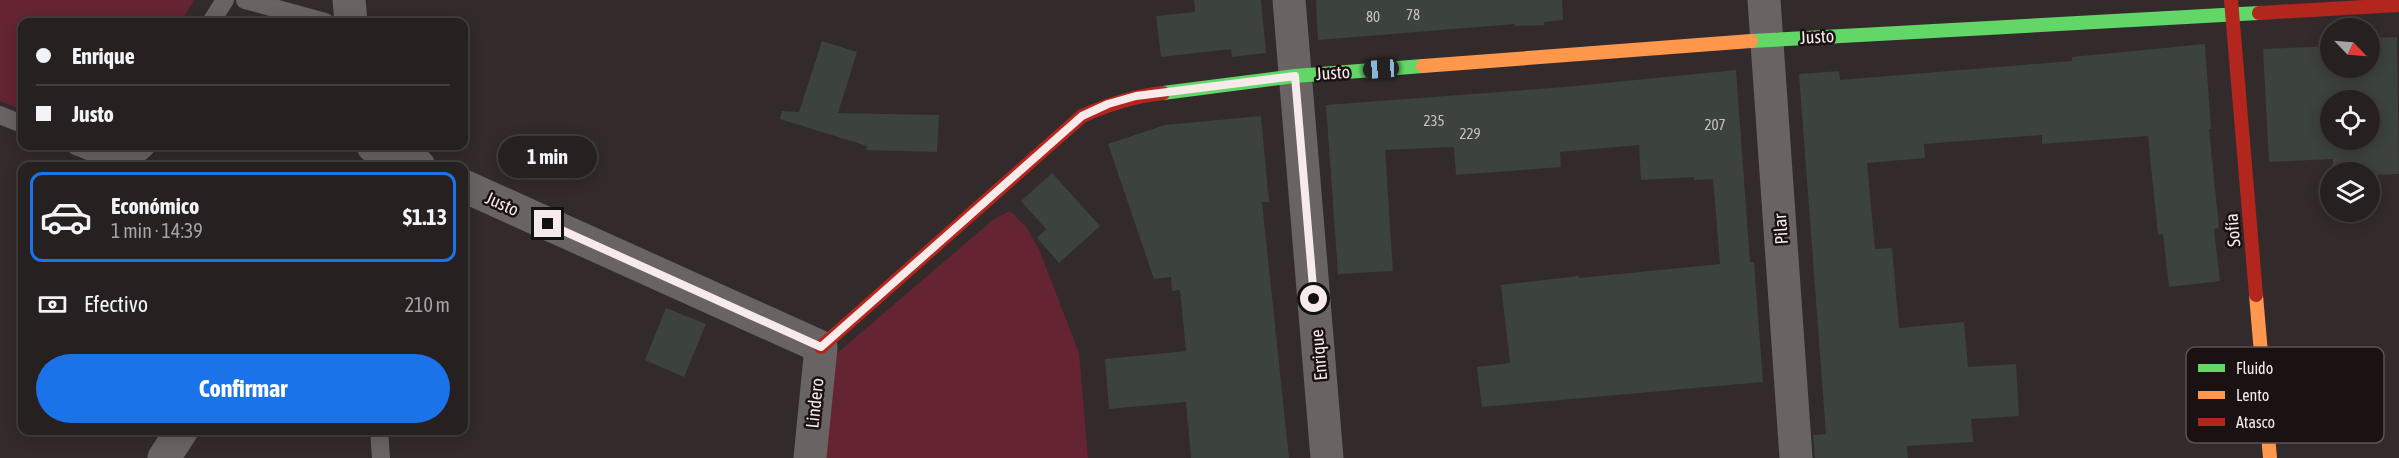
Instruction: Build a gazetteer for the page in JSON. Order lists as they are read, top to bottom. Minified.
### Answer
{"streets":{"street":["Justo","Pilar","Sofía","Enrique","Lindero"]},"crossings":[["Justo","Pilar"],["Justo","Sofía"],["Justo","Enrique"],["Justo","Lindero"]],"house_numbers":["78","80","235","207","229"],"legend":["Fluido","Lento","Atasco"],"north":"bottom right","page":{"banner":["Enrique","Justo"],"bubble":"1 min","list":[{"name":"Económico","note":"1 min · 14:39","value":"$1.13"}],"pay":["Efectivo","210 m"],"buttons":"Confirmar"}}
